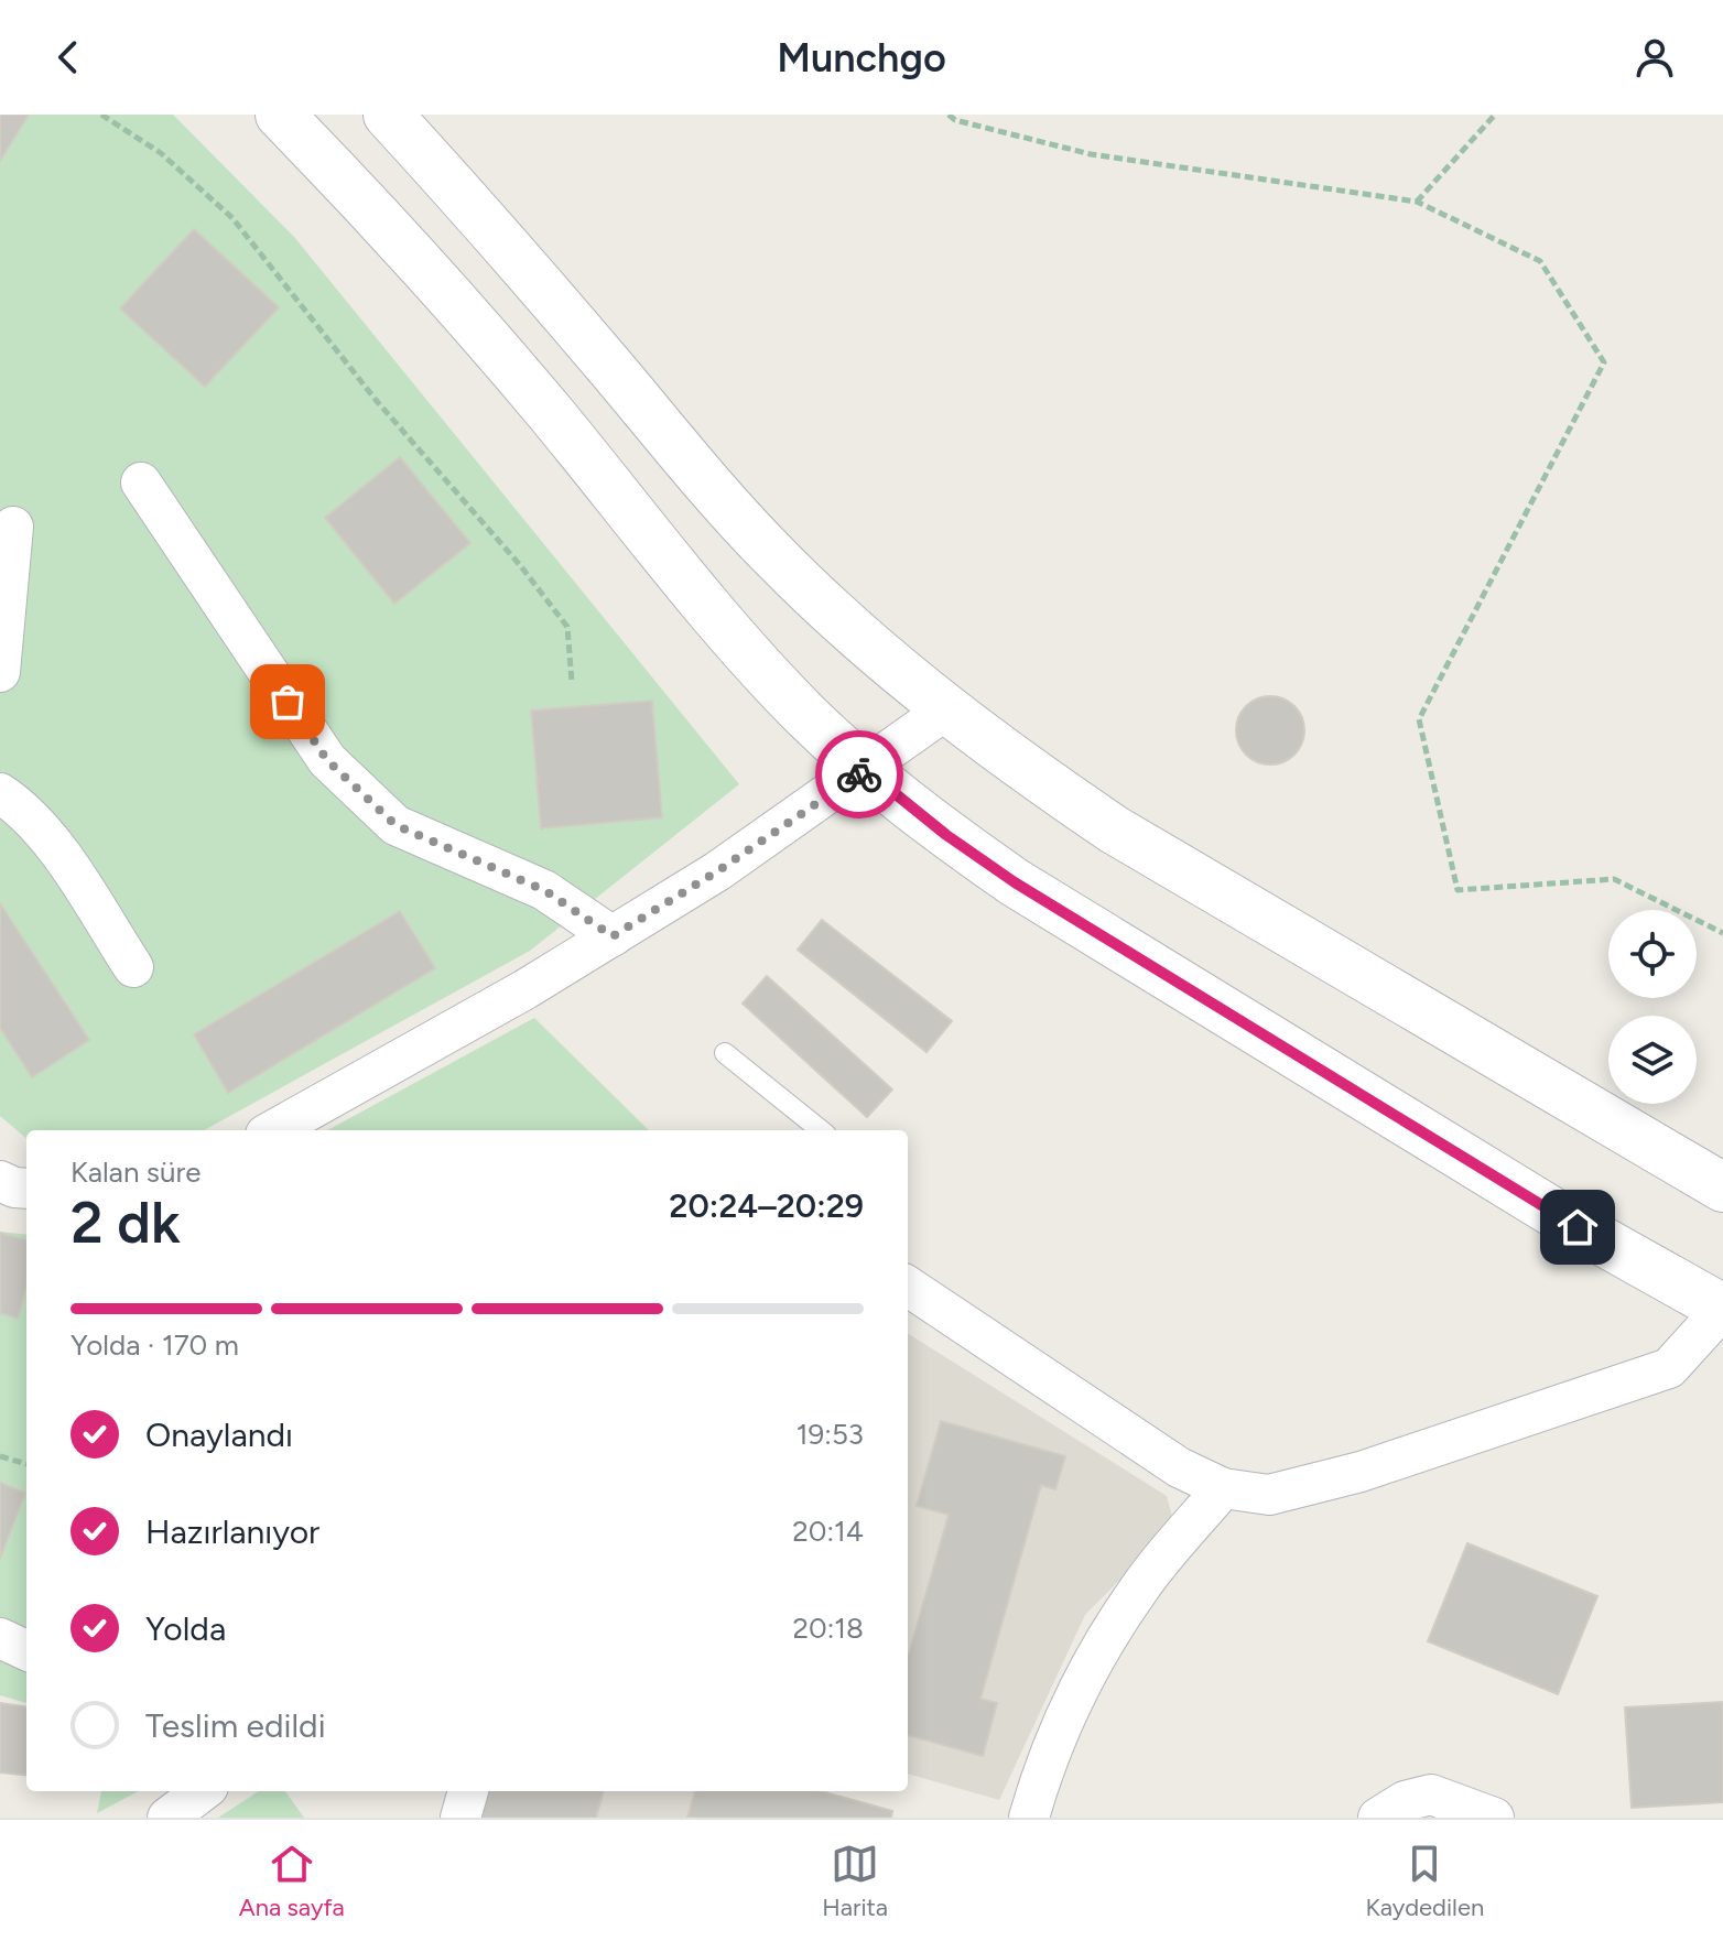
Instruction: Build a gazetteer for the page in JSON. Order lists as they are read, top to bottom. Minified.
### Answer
{"page":{"header":"Munchgo","heading":["2 dk","Kalan süre","20:24–20:29"],"bar":"Yolda · 170 m","list":[["Onaylandı","19:53"],["Hazırlanıyor","20:14"],["Yolda","20:18"],"Teslim edildi"],"tabs":["Ana sayfa","Harita","Kaydedilen"]}}
